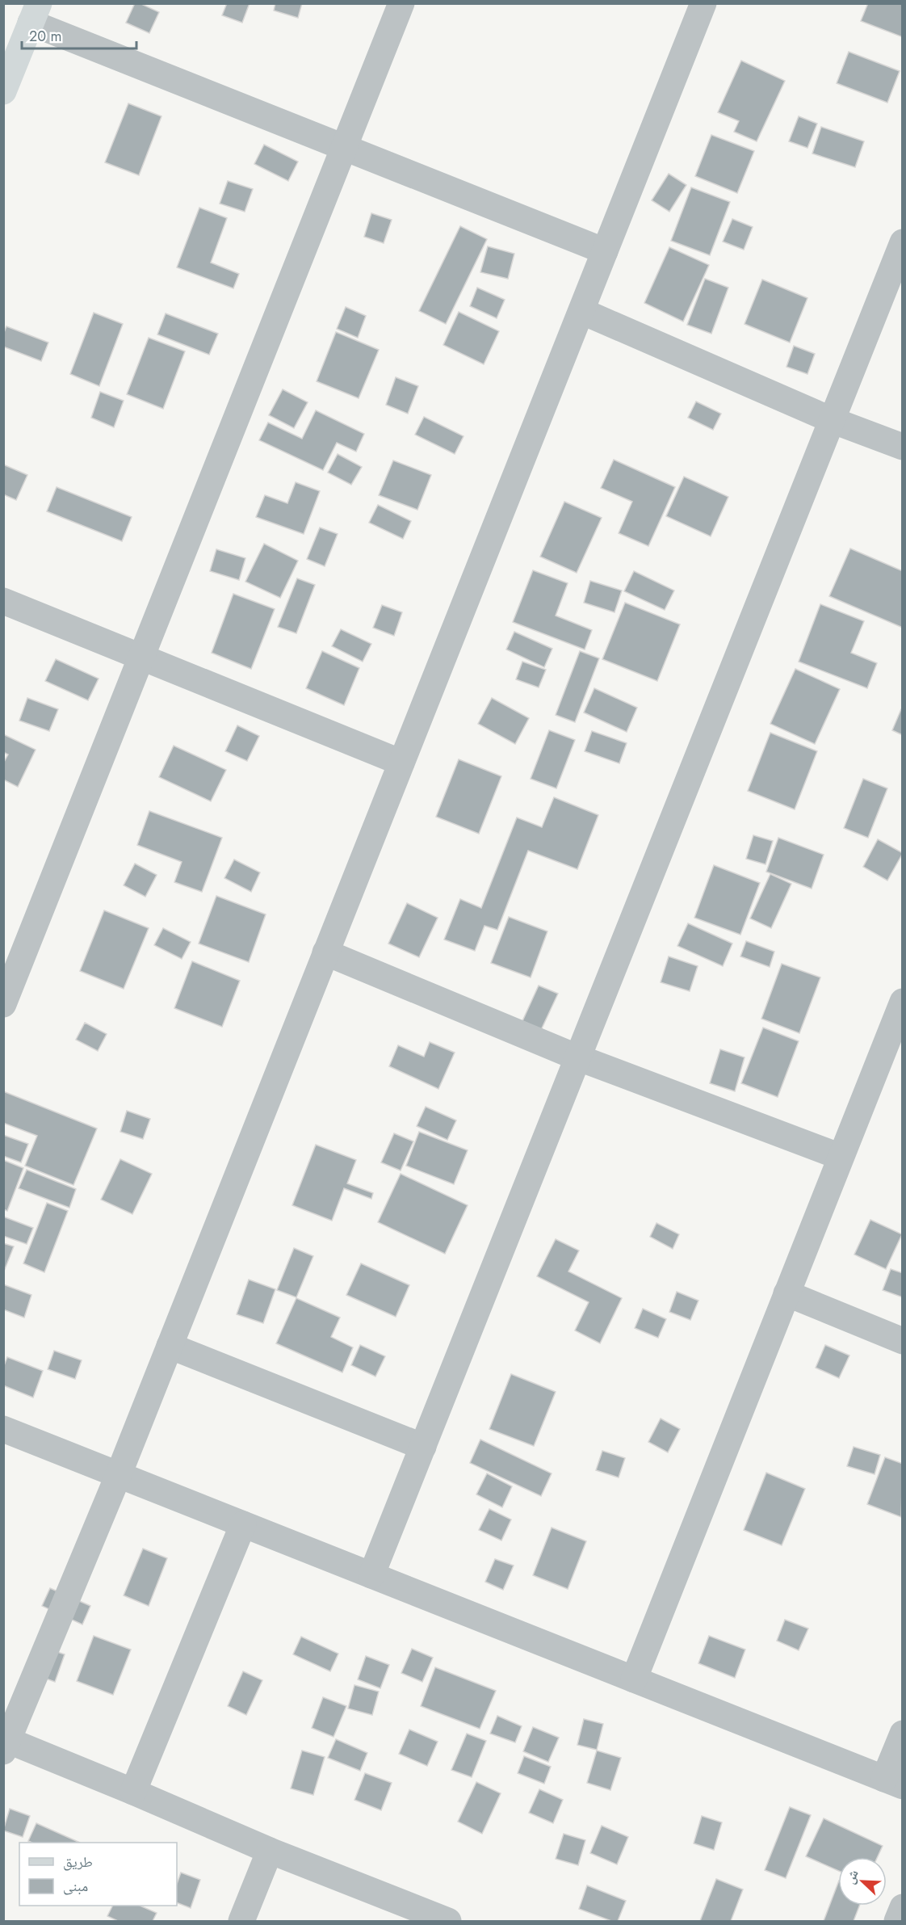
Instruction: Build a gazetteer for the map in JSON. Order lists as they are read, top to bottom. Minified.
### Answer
{"legend":["طريق","مبنى"],"scale_bar":"20 m","north":"top left"}
